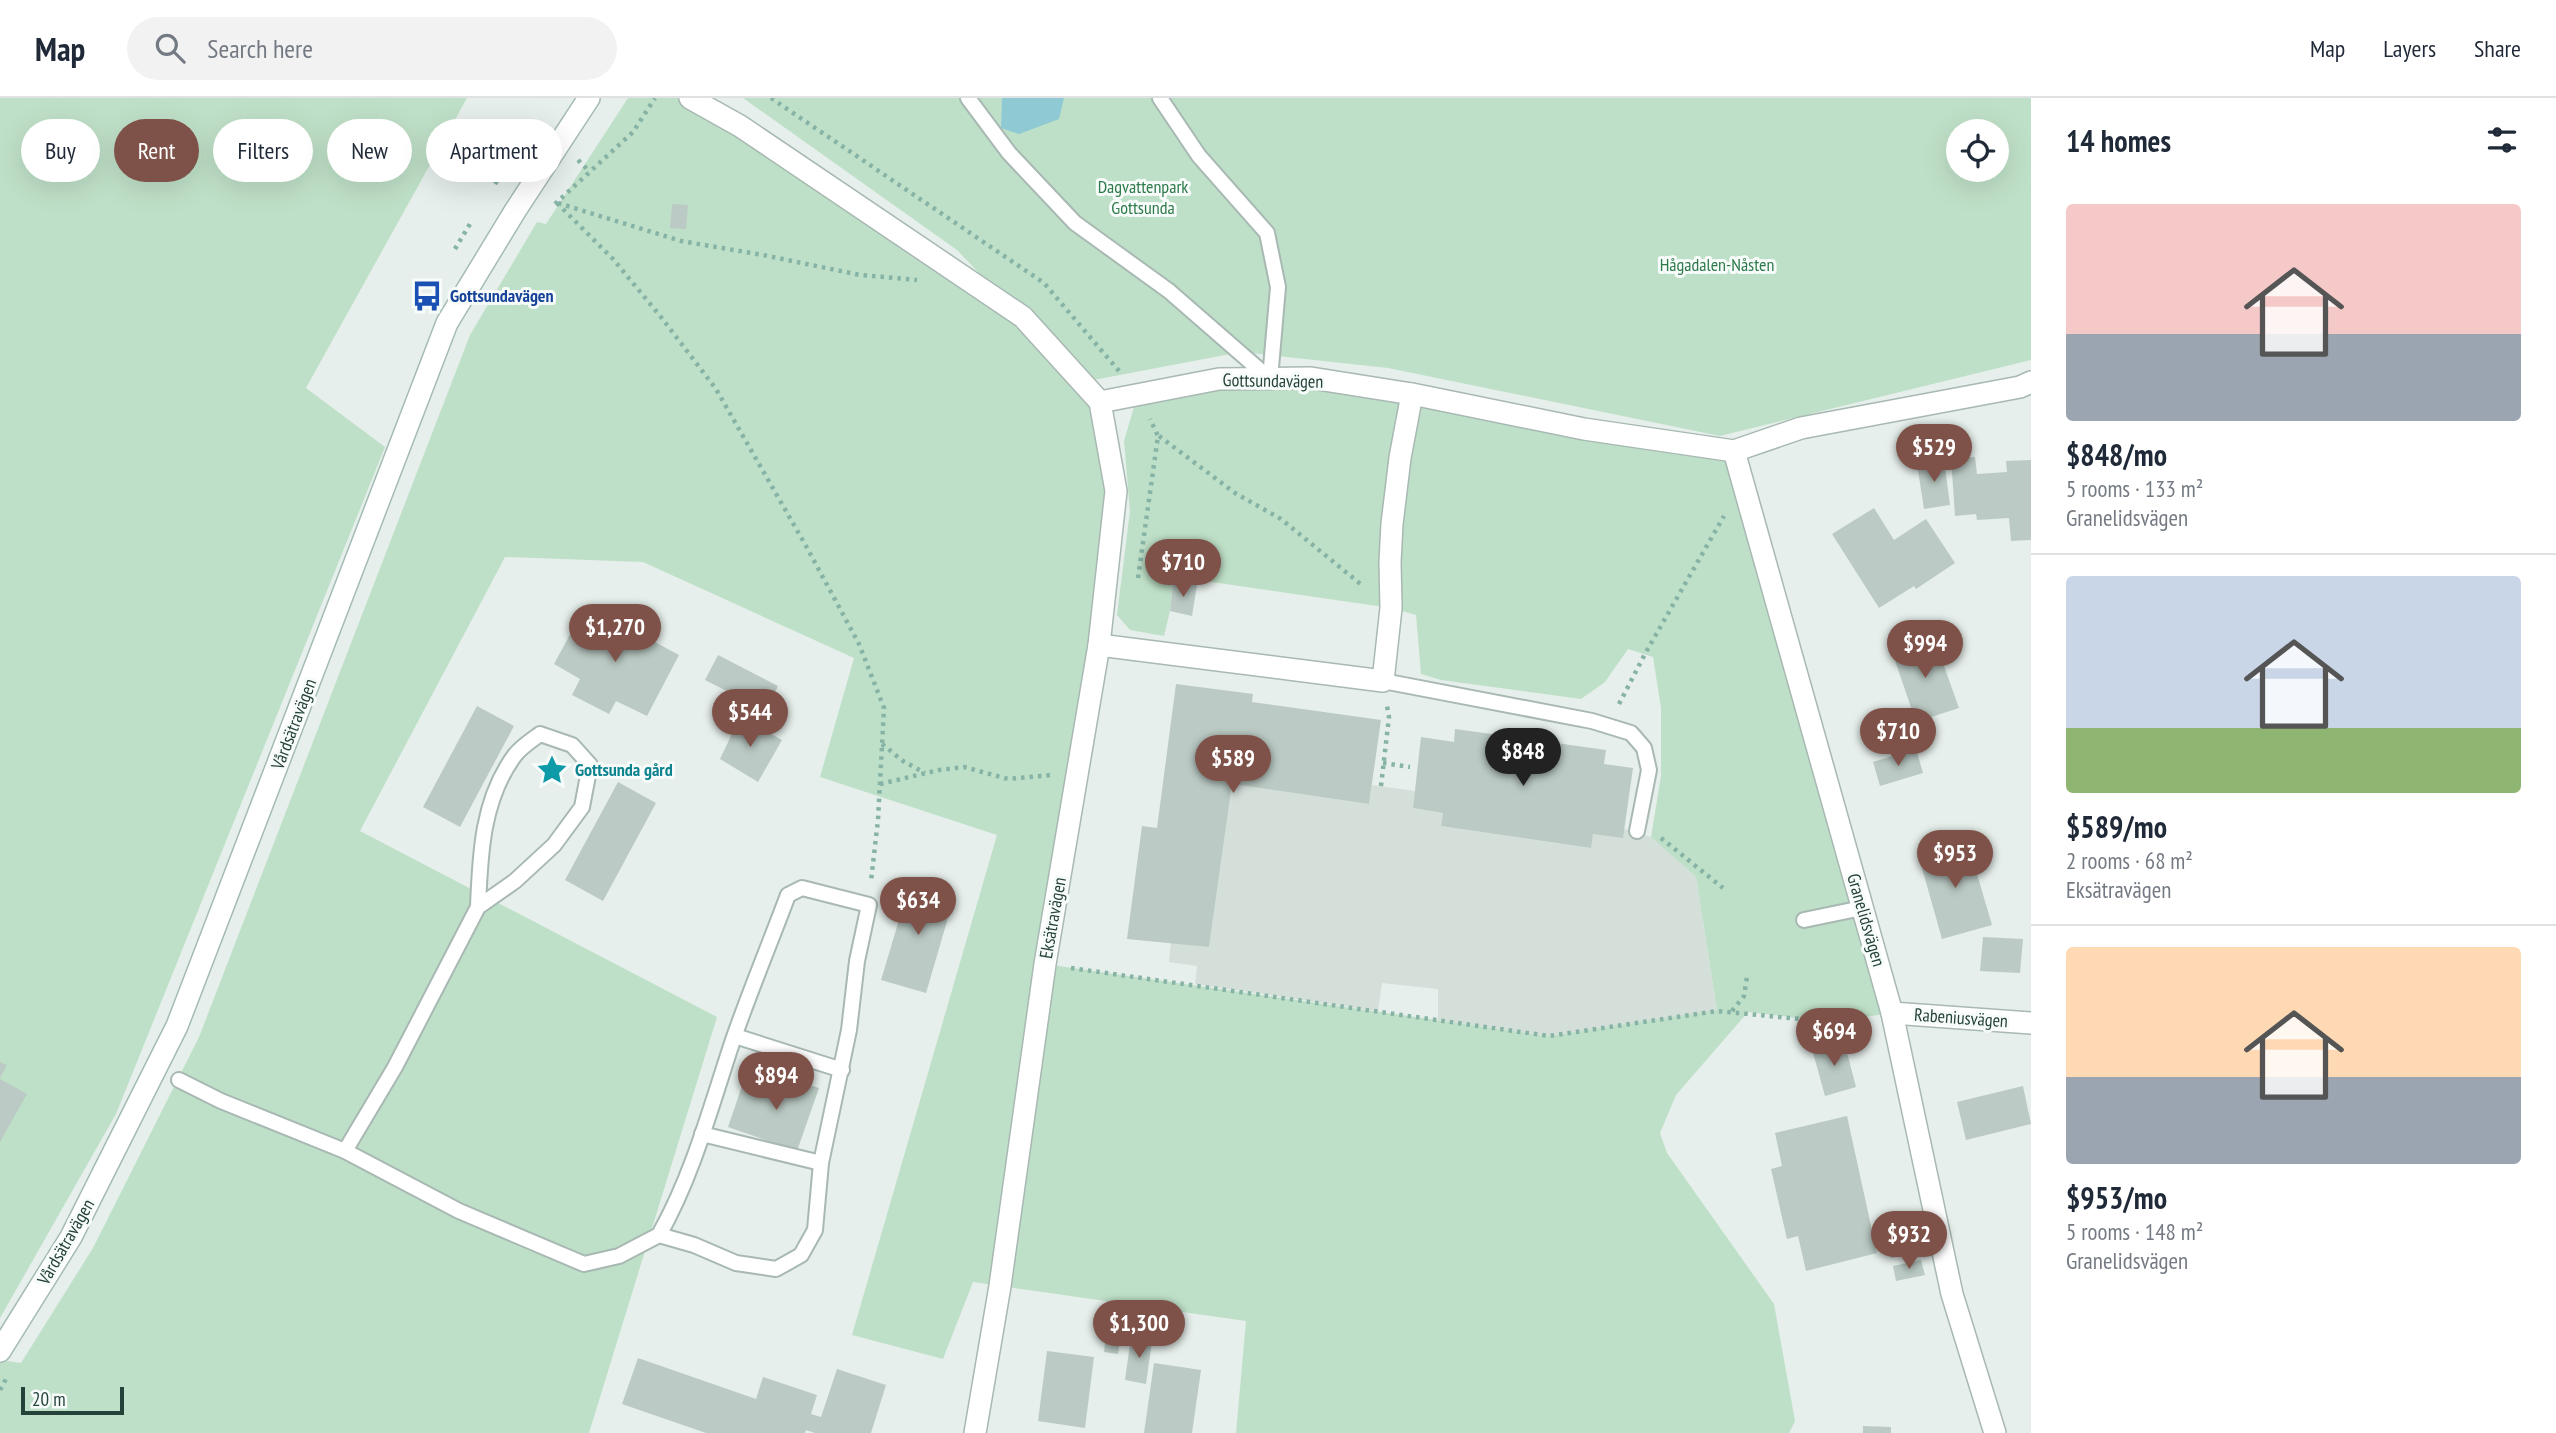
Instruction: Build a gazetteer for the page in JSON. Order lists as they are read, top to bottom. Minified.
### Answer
{"streets":{"street":["Gottsundavägen","Vårdsätravägen","Eksätravägen","Granelidsvägen","Rabeniusvägen"]},"crossings":[["Gottsundavägen","Eksätravägen"],["Gottsundavägen","Granelidsvägen"],["Granelidsvägen","Rabeniusvägen"]],"parks":["Dagvattenpark Gottsunda","Hågadalen-Nåsten"],"places":{"bus stop":["Gottsundavägen"],"place":["Gottsunda gård"]},"scale_bar":"20 m","page":{"header":"Map","search":"Search here","nav":["Map","Layers","Share"],"heading":"14 homes","chip":["Buy","Rent","Filters","New","Apartment"],"list":[{"name":"$848/mo","note":"5 rooms · 133 m² · Granelidsvägen"},{"name":"$589/mo","note":"2 rooms · 68 m² · Eksätravägen"},{"name":"$953/mo","note":"5 rooms · 148 m² · Granelidsvägen"}],"price":["$529","$710","$1,270","$994","$544","$710","$848","$589","$953","$634","$694","$894","$932","$1,300"],"scale":"20 m"}}
